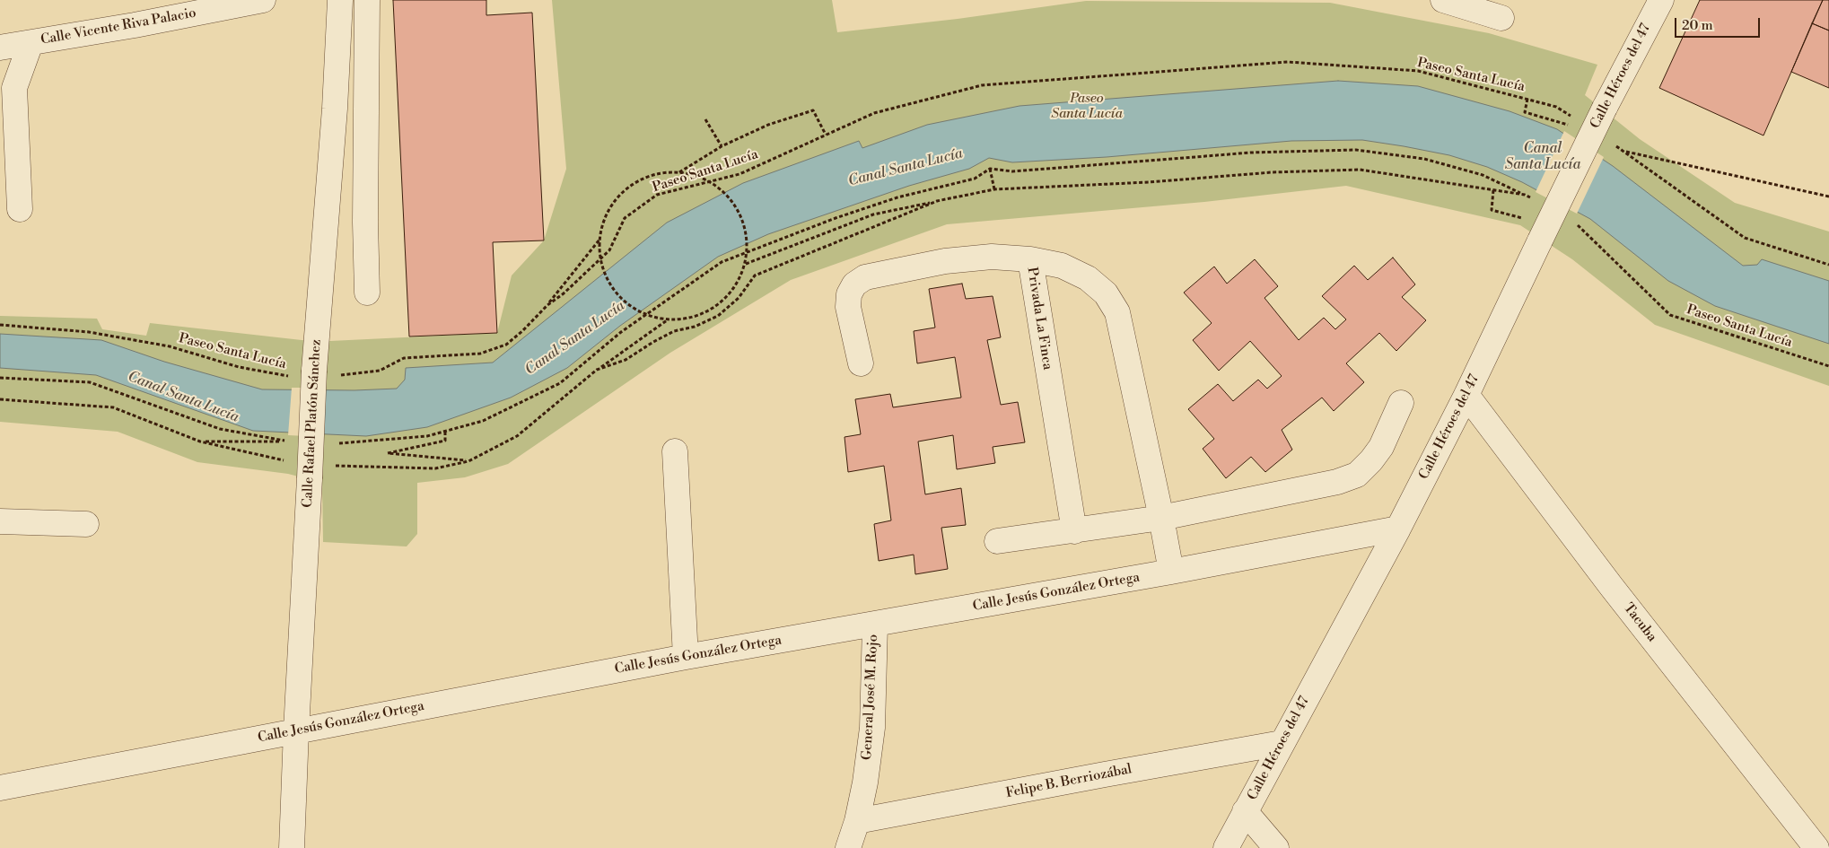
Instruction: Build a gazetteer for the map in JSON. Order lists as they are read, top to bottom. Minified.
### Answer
{"streets":{"street":["Calle Vicente Riva Palacio","Calle Héroes del 47","Privada La Finca","Calle Rafael Platón Sánchez","Calle Jesús González Ortega","Tacuba","General José M. Rojo","Felipe B. Berriozábal"],"path":["Paseo Santa Lucía"]},"crossings":[["Paseo Santa Lucía","Calle Héroes del 47"],["Paseo Santa Lucía","Calle Rafael Platón Sánchez"],["Calle Héroes del 47","Calle Jesús González Ortega"],["Calle Héroes del 47","Tacuba"],["Calle Héroes del 47","Felipe B. Berriozábal"],["Privada La Finca","Calle Jesús González Ortega"],["Calle Rafael Platón Sánchez","Calle Jesús González Ortega"],["Calle Jesús González Ortega","General José M. Rojo"],["General José M. Rojo","Felipe B. Berriozábal"]],"water":["Canal Santa Lucía"],"parks":["Paseo Santa Lucía"],"scale_bar":"20 m"}
